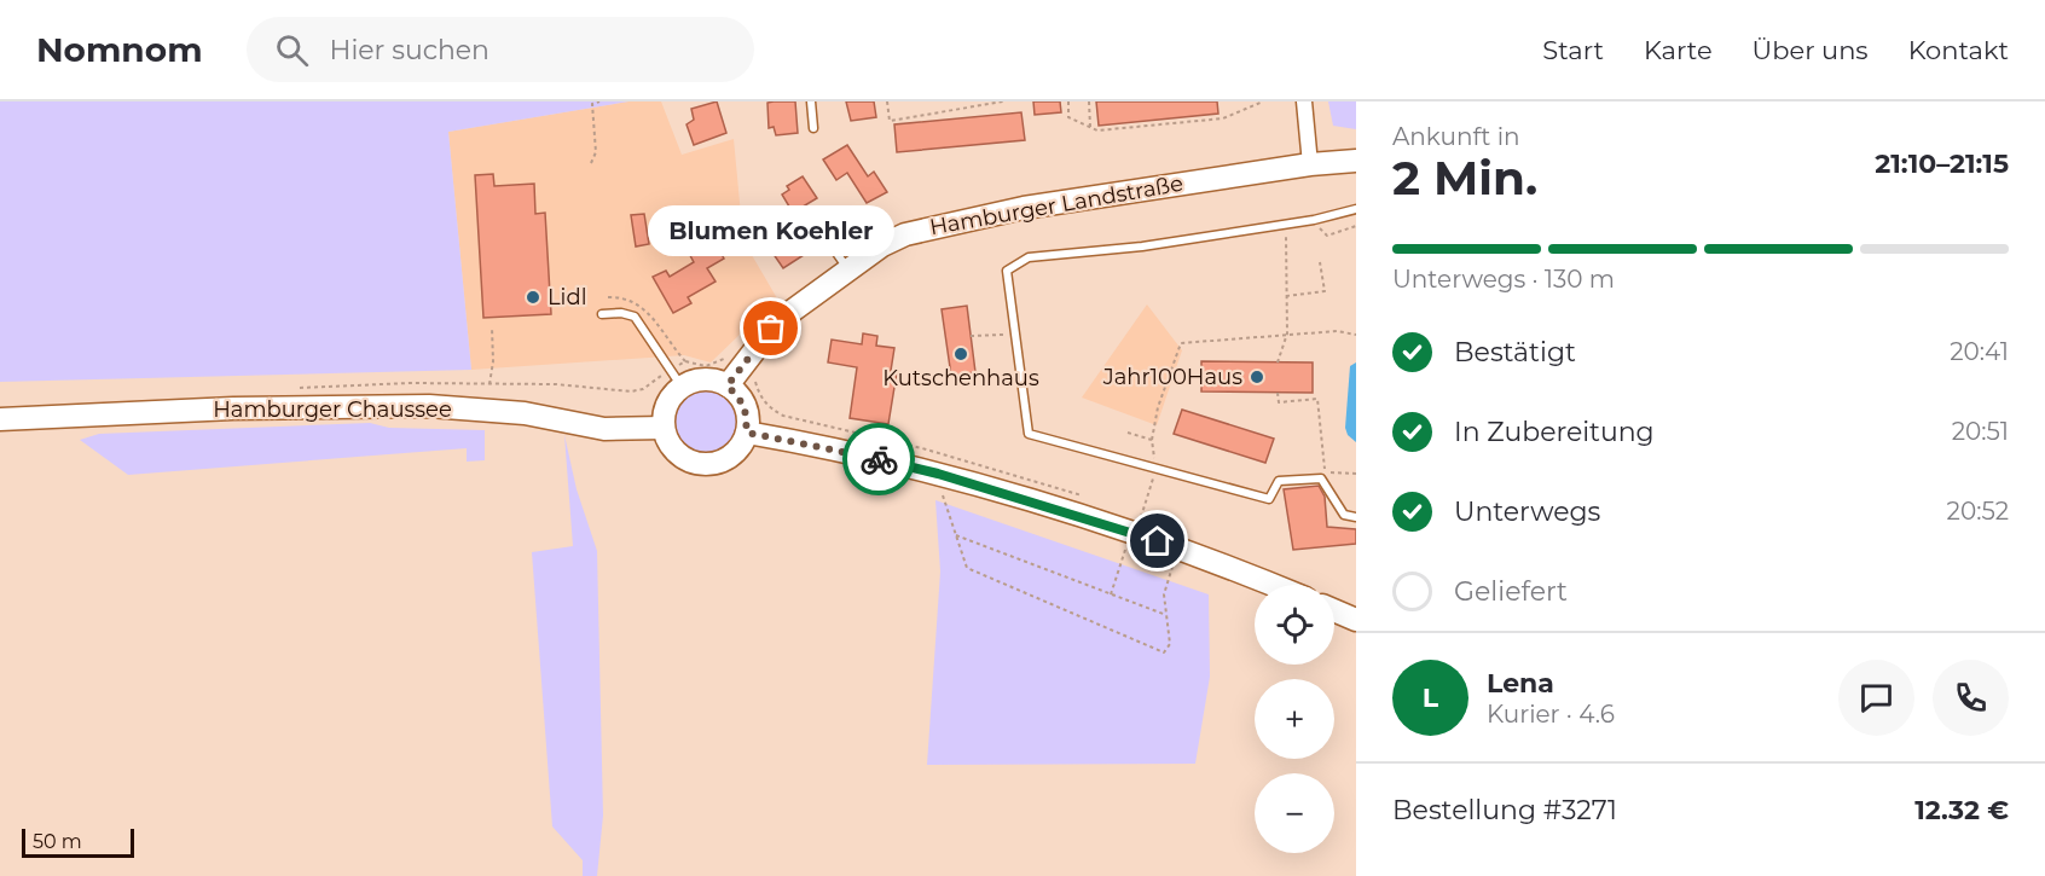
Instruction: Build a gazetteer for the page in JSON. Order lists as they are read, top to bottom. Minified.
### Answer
{"streets":{"main road":["Hamburger Landstraße","Hamburger Chaussee"]},"crossings":[["Hamburger Landstraße","Hamburger Chaussee"]],"places":["Lidl","Blumen Koehler","Kutschenhaus","Jahr100Haus"],"scale_bar":"50 m","page":{"header":"Nomnom","search":"Hier suchen","nav":["Start","Karte","Über uns","Kontakt"],"heading":["2 Min.","Ankunft in","21:10–21:15"],"panel":["Lena","Kurier · 4.6","Bestellung #3271","12.32 €"],"bubble":"Blumen Koehler","bar":"Unterwegs · 130 m","list":[["Bestätigt","20:41"],["In Zubereitung","20:51"],["Unterwegs","20:52"],"Geliefert"],"map_buttons":["+","−"],"round":"L","scale":"50 m"}}
